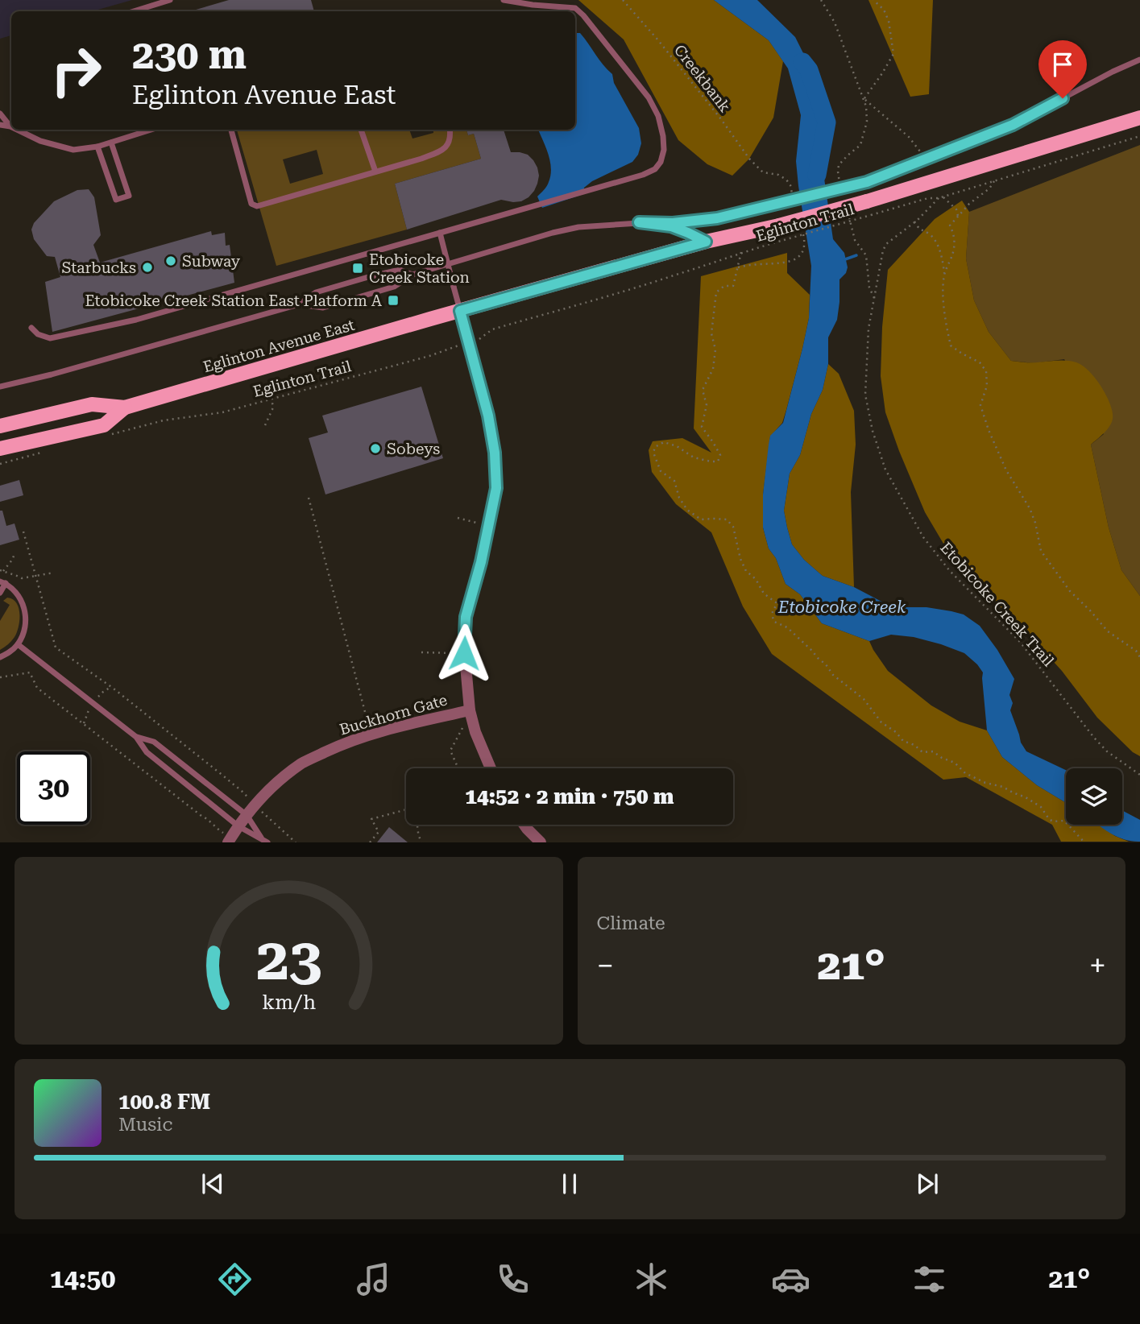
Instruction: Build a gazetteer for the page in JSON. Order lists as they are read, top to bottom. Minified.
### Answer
{"streets":{"main road":["Eglinton Avenue East"],"street":["Buckhorn Gate"],"path":["Creekbank","Eglinton Trail","Etobicoke Creek Trail"]},"crossings":[["Eglinton Trail","Eglinton Avenue East"]],"water":["Etobicoke Creek"],"places":{"other":["Subway","Starbucks","Sobeys"],"transit":["Etobicoke Creek Station","Etobicoke Creek Station East Platform A"]},"page":{"turn":["230 m","Eglinton Avenue East"],"limit":"30","trip":"14:52 · 2 min · 750 m","tile":"Climate","heat":["−","21°","+"],"song":["100.8 FM","Music"],"tabs":["14:50","21°"],"gauge":["23","km/h"]}}
